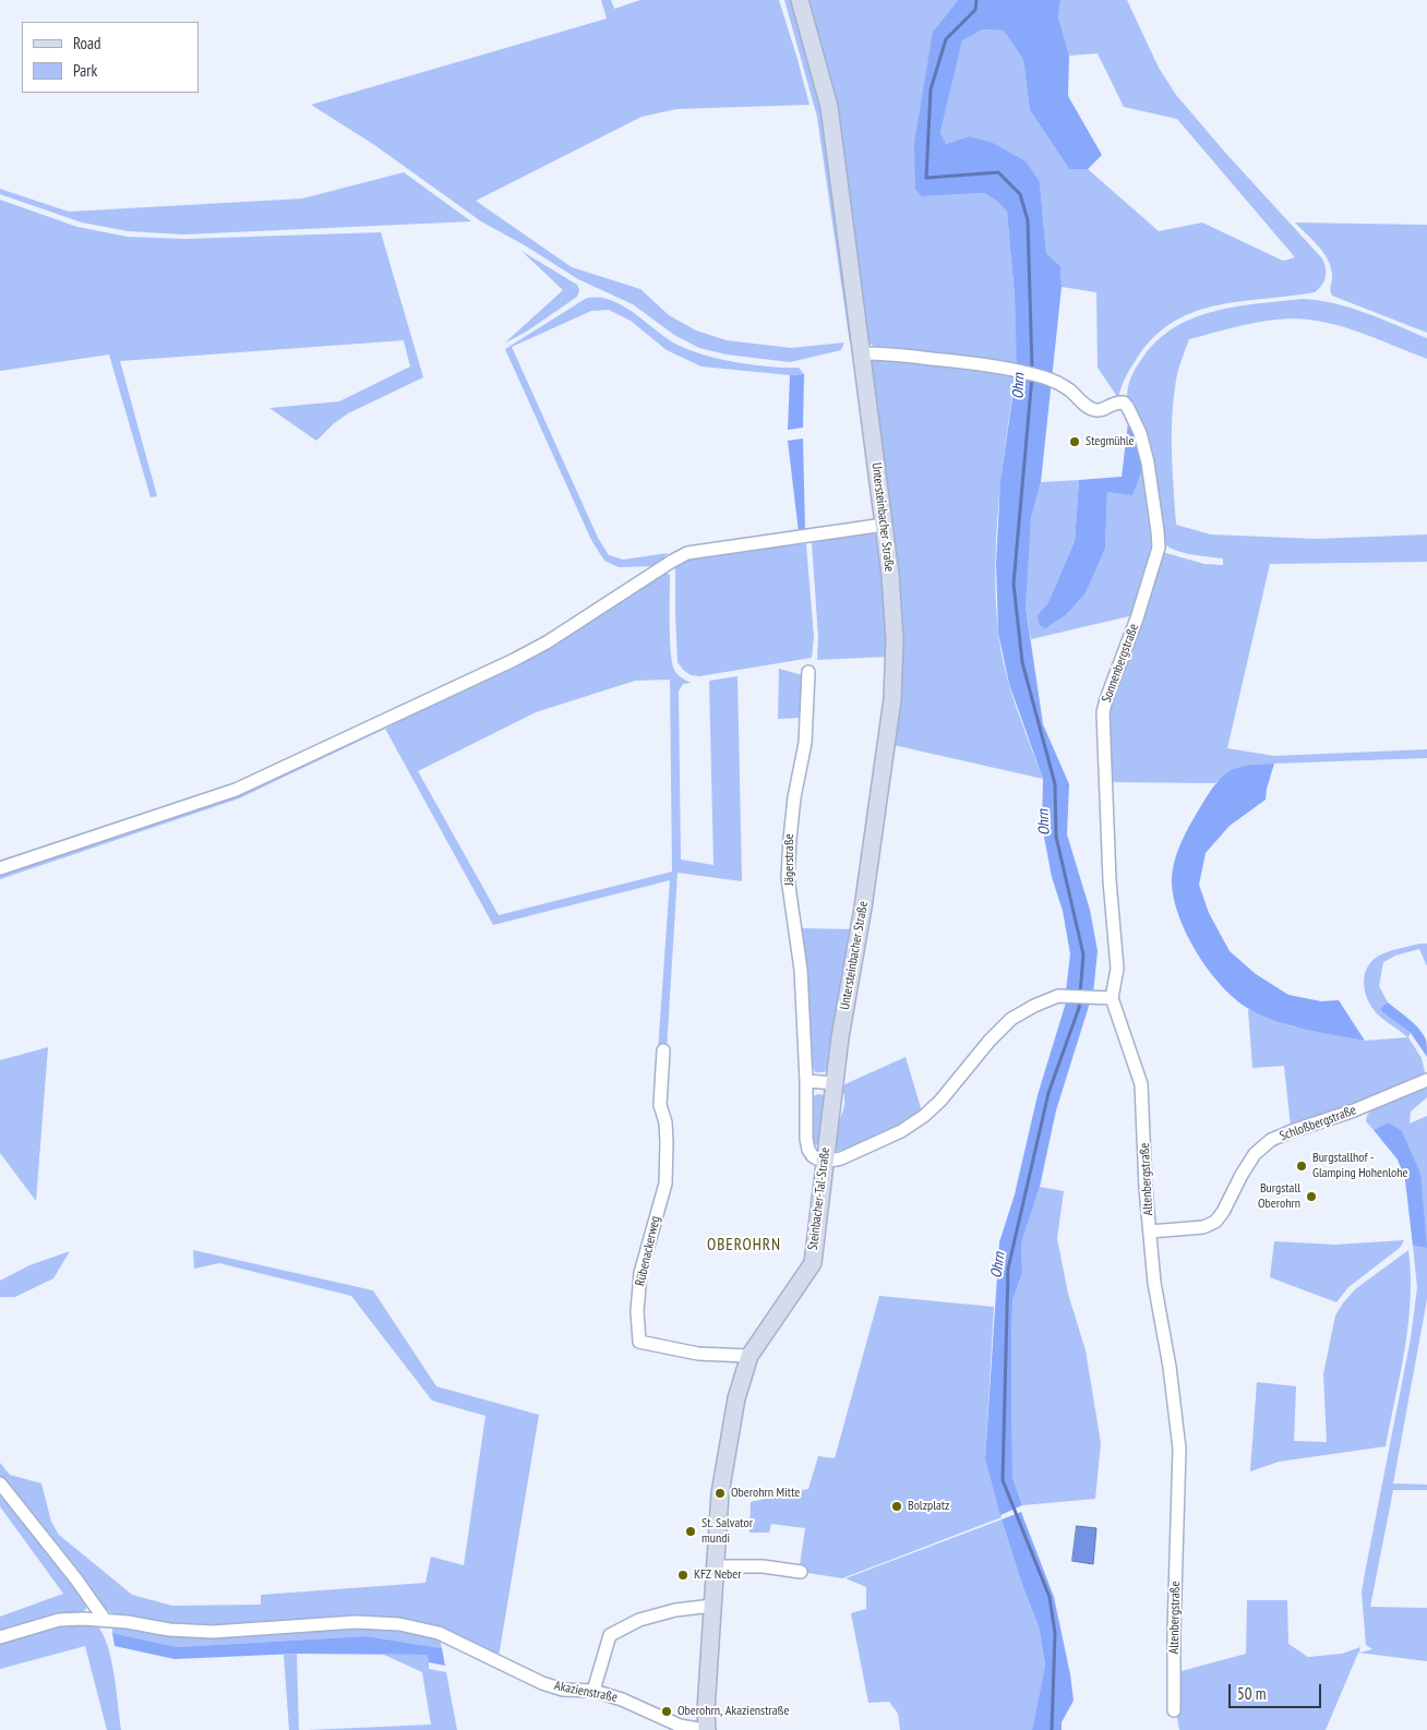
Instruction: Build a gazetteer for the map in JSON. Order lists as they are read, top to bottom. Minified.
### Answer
{"streets":{"main road":["Untersteinbacher Straße","Steinbacher-Tal-Straße"],"street":["Sonnenbergstraße","Jägerstraße","Schloßbergstraße","Altenbergstraße","Rübenackerweg","Akazienstraße"]},"crossings":[["Untersteinbacher Straße","Sonnenbergstraße"],["Untersteinbacher Straße","Steinbacher-Tal-Straße"],["Sonnenbergstraße","Altenbergstraße"],["Jägerstraße","Steinbacher-Tal-Straße"],["Schloßbergstraße","Altenbergstraße"],["Steinbacher-Tal-Straße","Rübenackerweg"],["Steinbacher-Tal-Straße","Akazienstraße"]],"districts":["OBEROHRN"],"water":["Ohrn"],"places":["Stegmühle","Burgstallhof - Glamping Hohenlohe","Burgstall Oberohrn","Oberohrn Mitte","Bolzplatz","St. Salvator mundi","KFZ Neber","Oberohrn, Akazienstraße"],"legend":["Road","Park"],"scale_bar":"50 m"}
